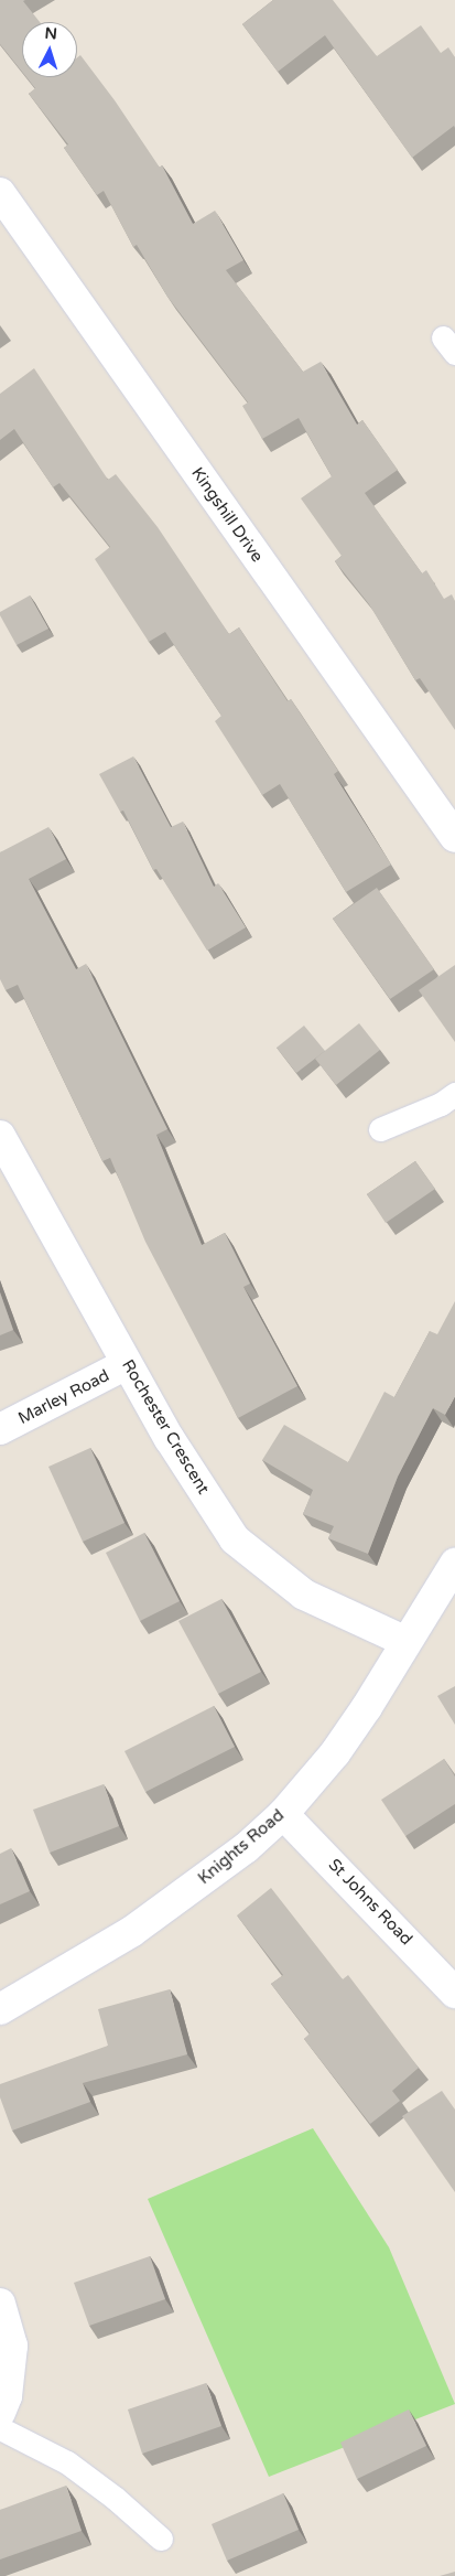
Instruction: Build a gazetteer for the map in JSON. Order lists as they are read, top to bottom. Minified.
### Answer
{"streets":{"street":["Kingshill Drive","Marley Road","Rochester Crescent","Knights Road","St Johns Road"]},"crossings":[["Marley Road","Rochester Crescent"],["Rochester Crescent","Knights Road"],["Knights Road","St Johns Road"]],"north":"top"}
